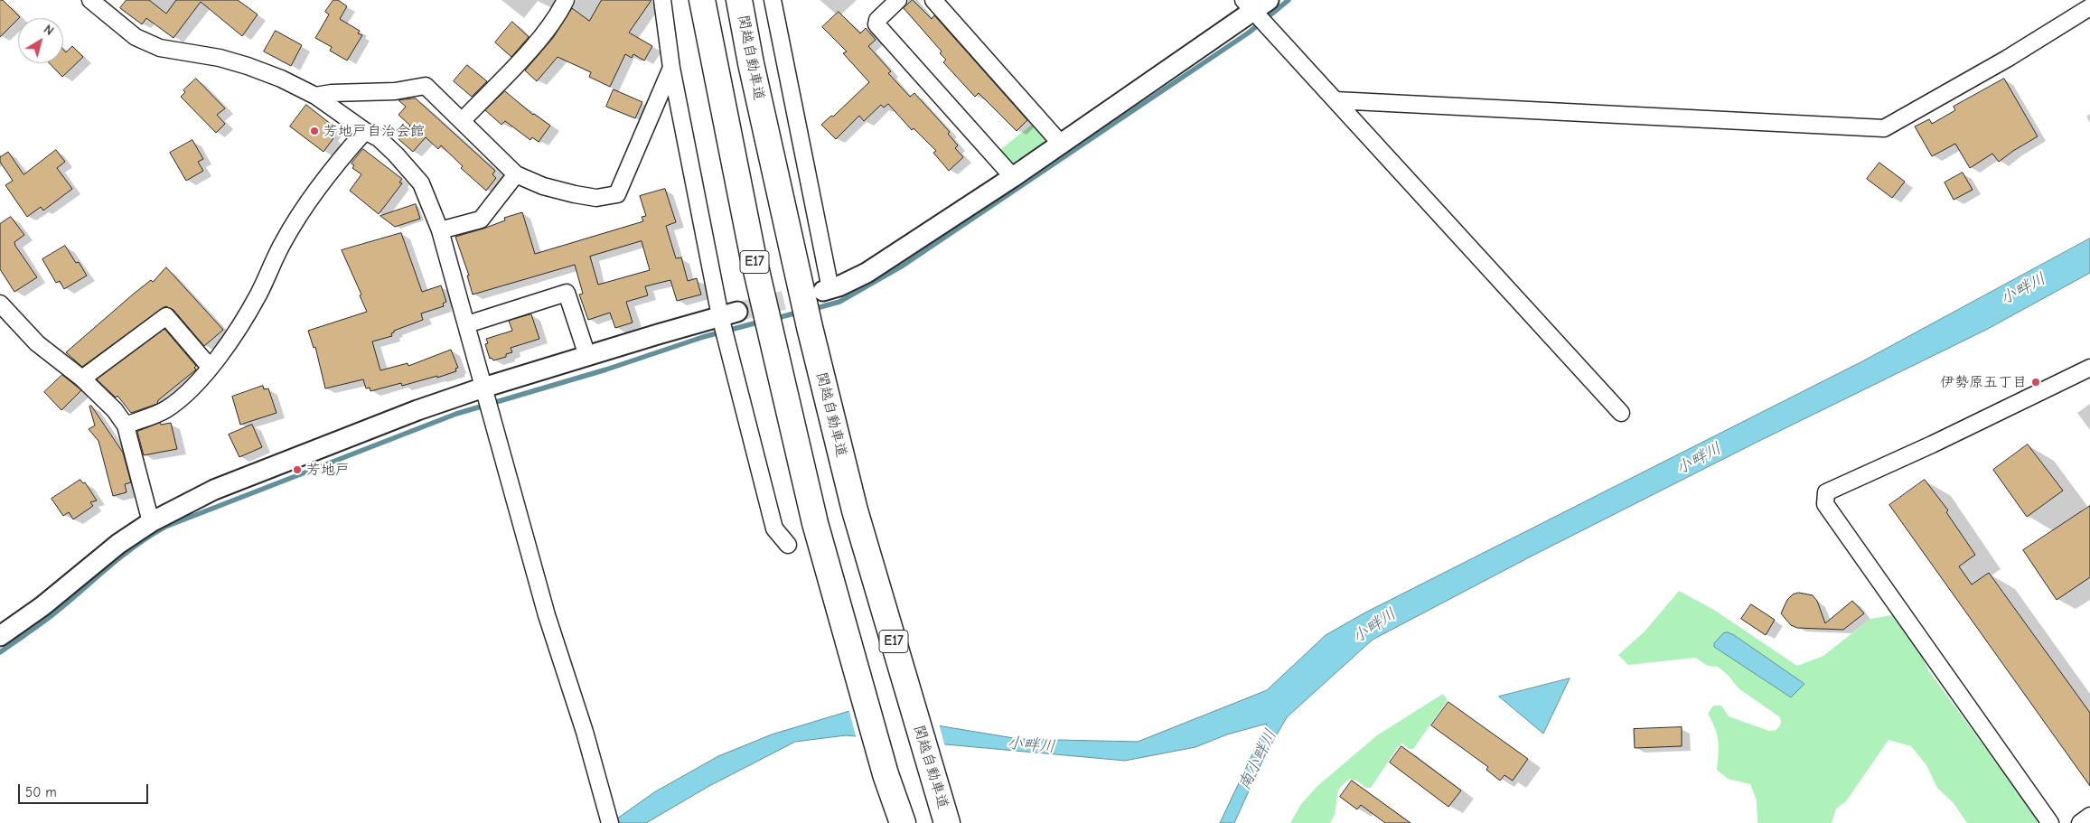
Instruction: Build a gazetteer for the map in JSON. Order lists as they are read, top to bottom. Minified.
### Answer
{"streets":{"highway":["関越自動車道","E17"]},"water":["小畔川","南小畔川"],"places":["芳地戸自治会館","伊勢原五丁目","芳地戸"],"scale_bar":"50 m","north":"top right"}
